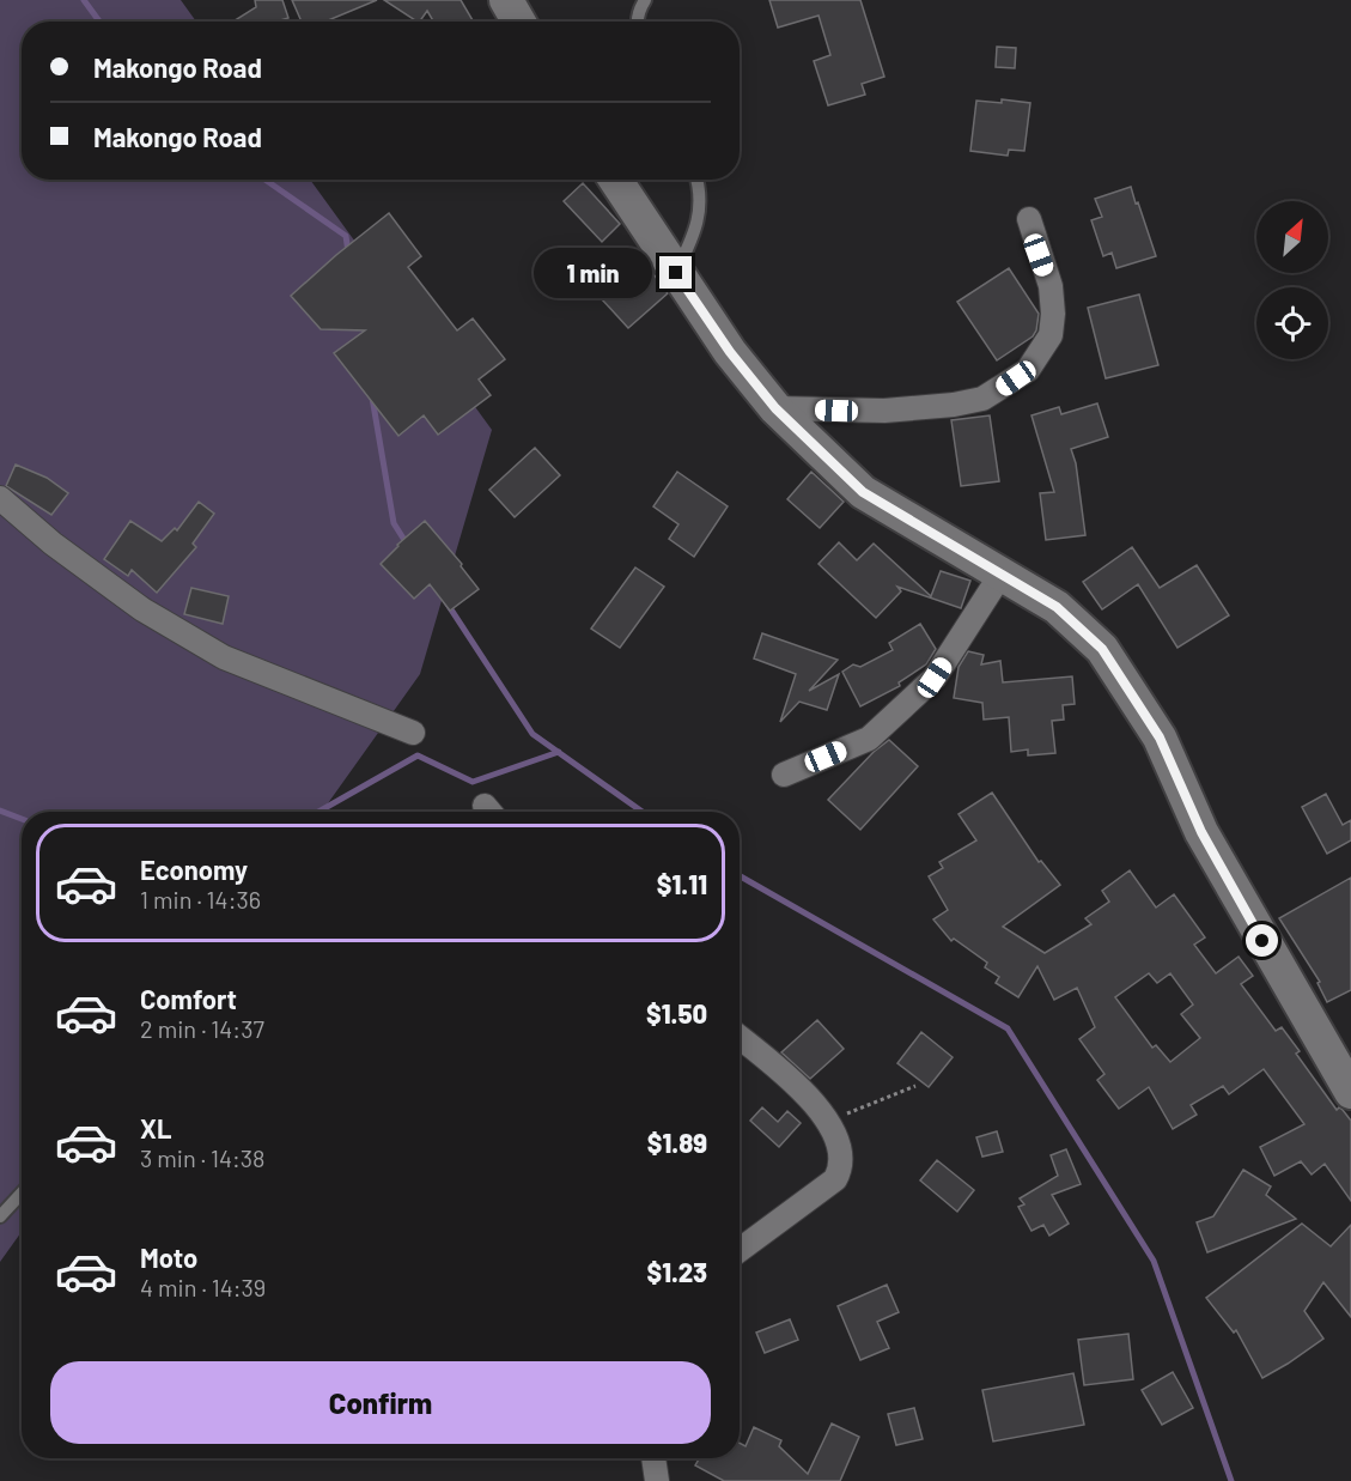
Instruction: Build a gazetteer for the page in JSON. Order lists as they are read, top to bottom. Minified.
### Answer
{"north":"top right","page":{"banner":["Makongo Road","Makongo Road"],"bubble":"1 min","list":[{"name":"Economy","note":"1 min · 14:36","value":"$1.11"},{"name":"Comfort","note":"2 min · 14:37","value":"$1.50"},{"name":"XL","note":"3 min · 14:38","value":"$1.89"},{"name":"Moto","note":"4 min · 14:39","value":"$1.23"}],"buttons":"Confirm"}}
